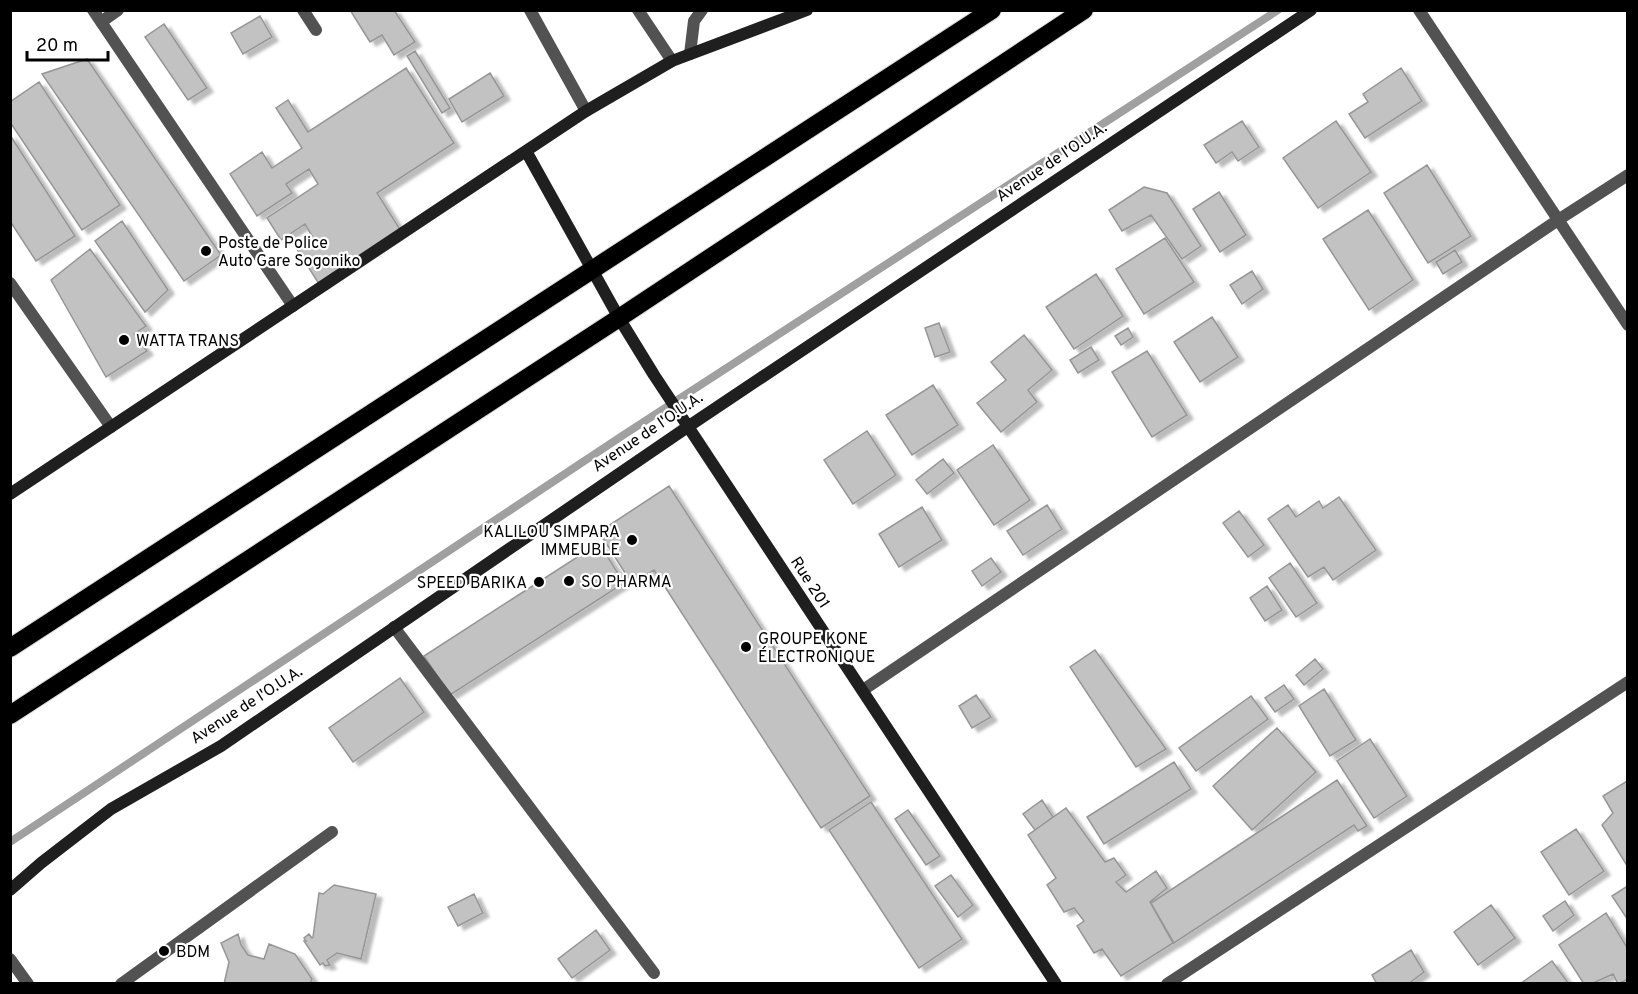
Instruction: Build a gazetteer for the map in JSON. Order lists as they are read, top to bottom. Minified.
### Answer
{"streets":{"street":["Avenue de l'O.U.A.","Rue 201"]},"crossings":[["Avenue de l'O.U.A.","Rue 201"]],"places":["Poste de Police Auto Gare Sogoniko","WATTA TRANS","KALILOU SIMPARA IMMEUBLE","SO PHARMA","SPEED BARIKA","GROUPE KONE ÉLECTRONIQUE","BDM"],"scale_bar":"20 m"}
